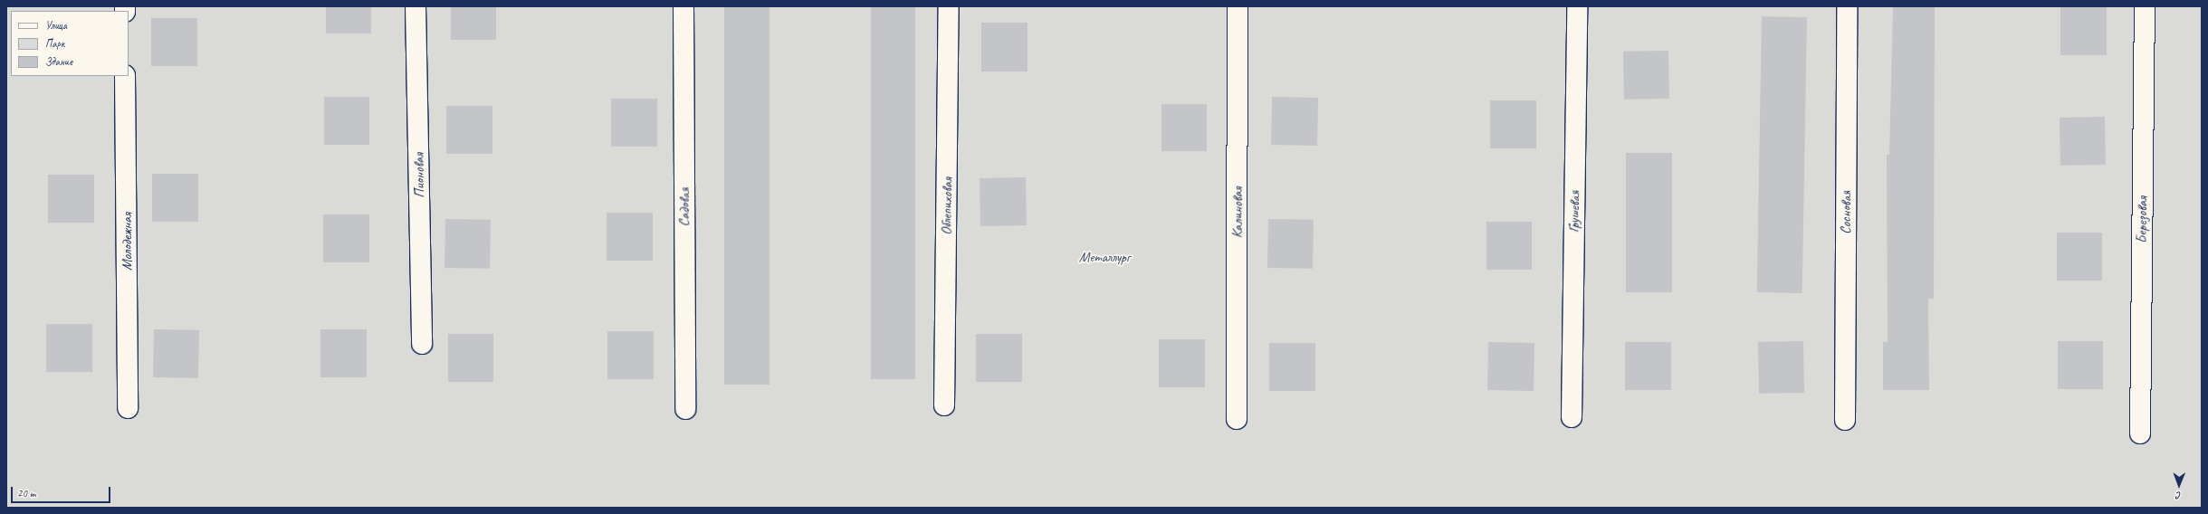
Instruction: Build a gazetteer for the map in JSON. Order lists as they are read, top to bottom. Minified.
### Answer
{"streets":{"street":["Пионовая","Облепиховая","Садовая","Грушевая","Калиновая","Сосновая","Березовая","Молодежная"]},"parks":["Металлург"],"legend":["Улица","Парк","Здание"],"scale_bar":"20 m","north":"bottom"}
